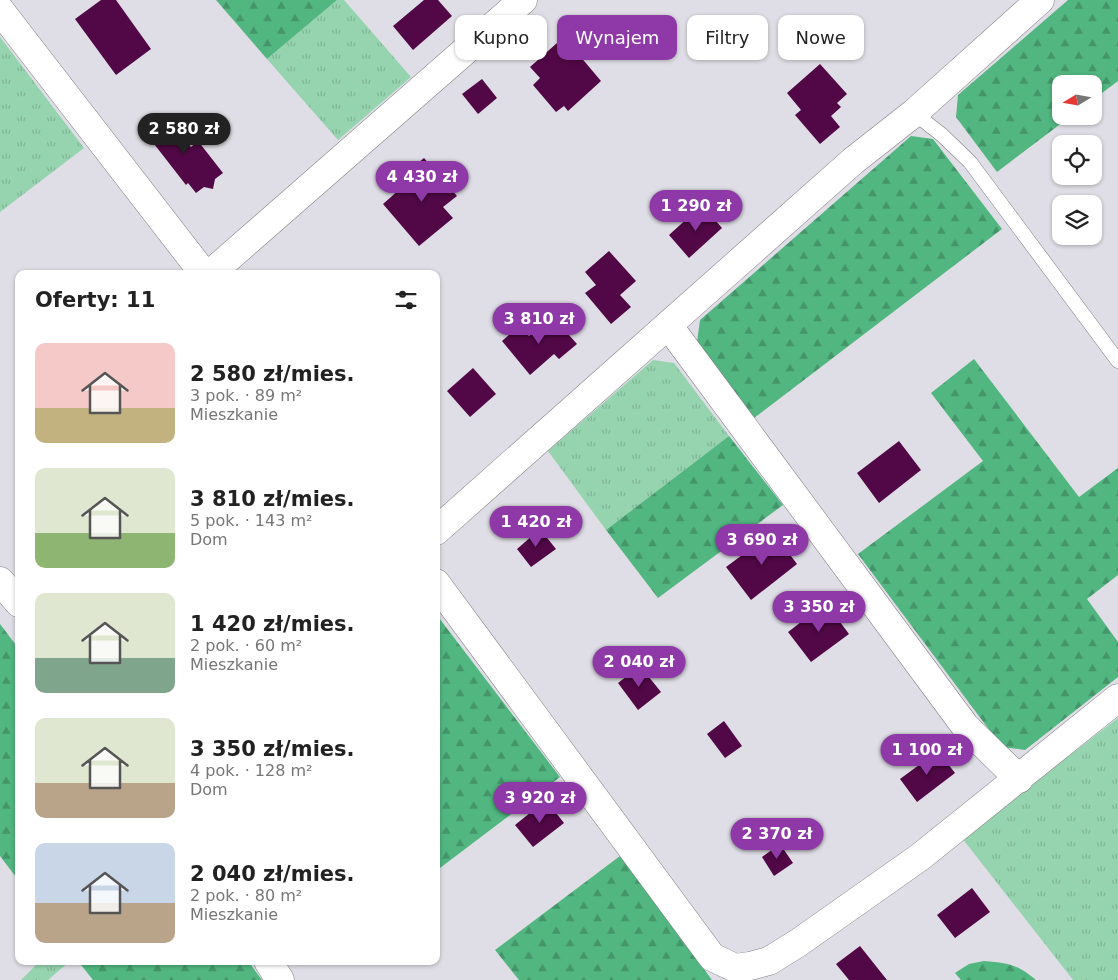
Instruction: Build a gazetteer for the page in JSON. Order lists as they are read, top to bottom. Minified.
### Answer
{"north":"left","page":{"chip":["Kupno","Wynajem","Filtry","Nowe"],"price":["2 580 zł","4 430 zł","1 290 zł","3 810 zł","1 420 zł","3 690 zł","3 350 zł","2 040 zł","1 100 zł","3 920 zł","2 370 zł"],"heading":"Oferty: 11","list":[{"name":"2 580 zł/mies.","note":"3 pok. · 89 m² · Mieszkanie"},{"name":"3 810 zł/mies.","note":"5 pok. · 143 m² · Dom"},{"name":"1 420 zł/mies.","note":"2 pok. · 60 m² · Mieszkanie"},{"name":"3 350 zł/mies.","note":"4 pok. · 128 m² · Dom"},{"name":"2 040 zł/mies.","note":"2 pok. · 80 m² · Mieszkanie"}]}}
